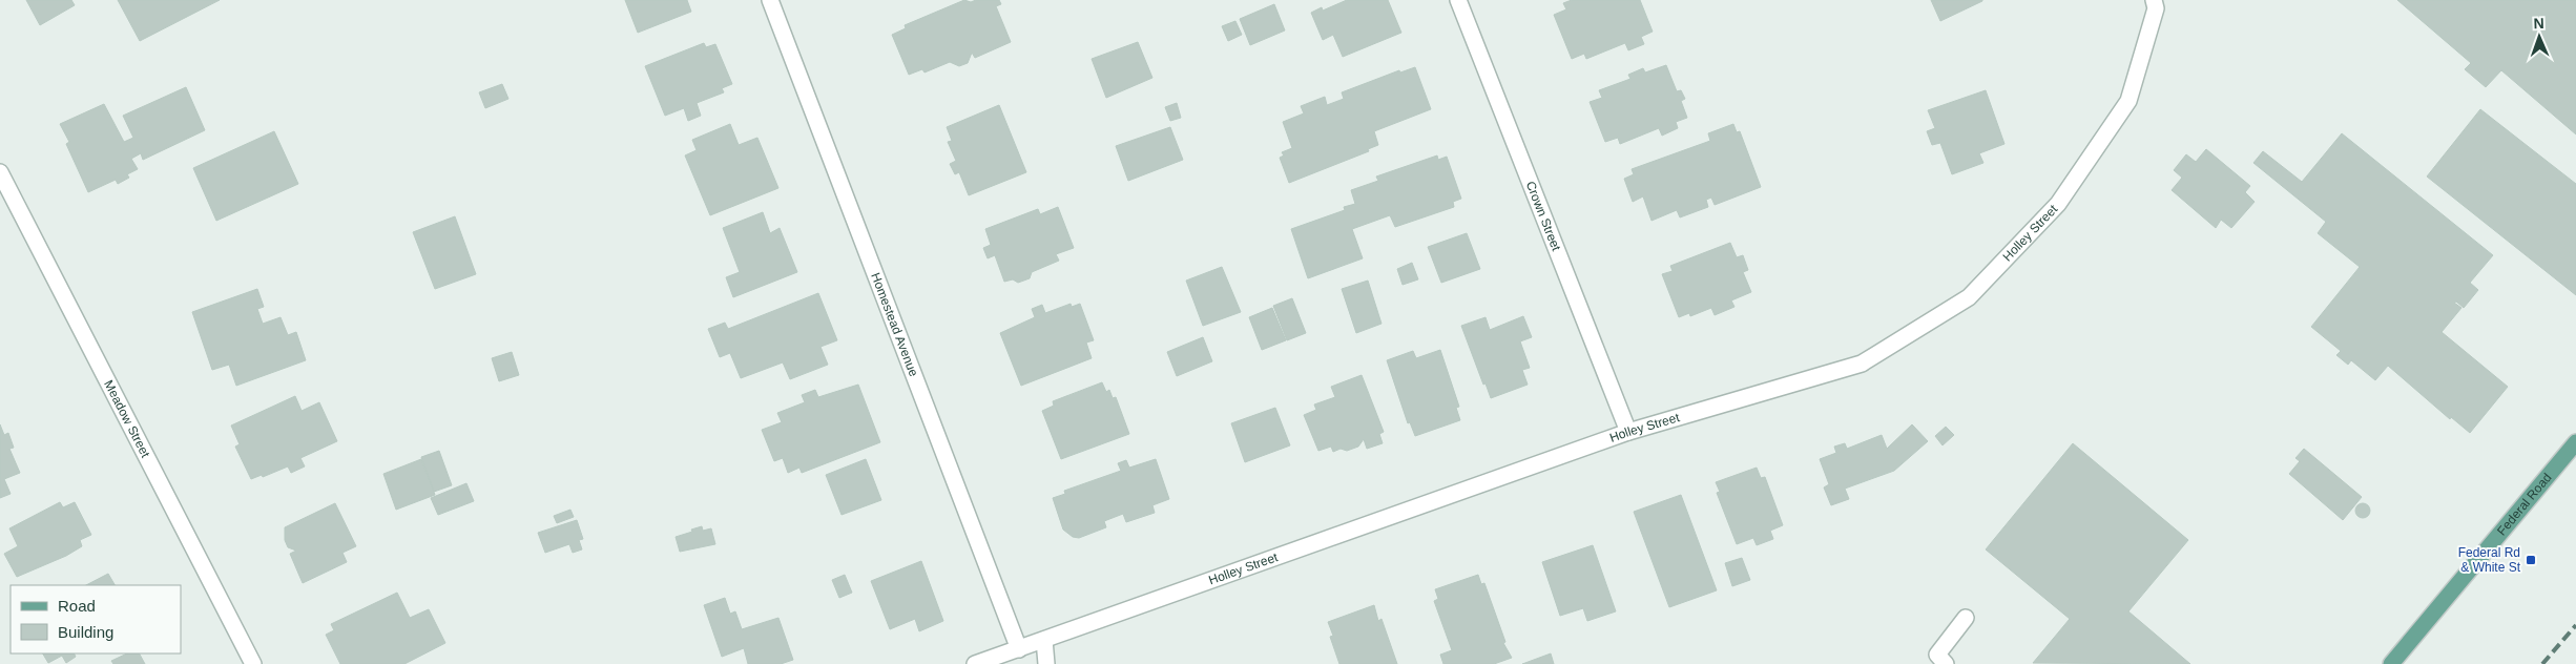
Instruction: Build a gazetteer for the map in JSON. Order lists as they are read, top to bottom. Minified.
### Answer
{"streets":{"main road":["Federal Road"],"street":["Crown Street","Holley Street","Homestead Avenue","Meadow Street"]},"crossings":[["Crown Street","Holley Street"],["Holley Street","Homestead Avenue"]],"places":{"transit":["Federal Rd & White St"]},"legend":["Road","Building"],"north":"top"}
